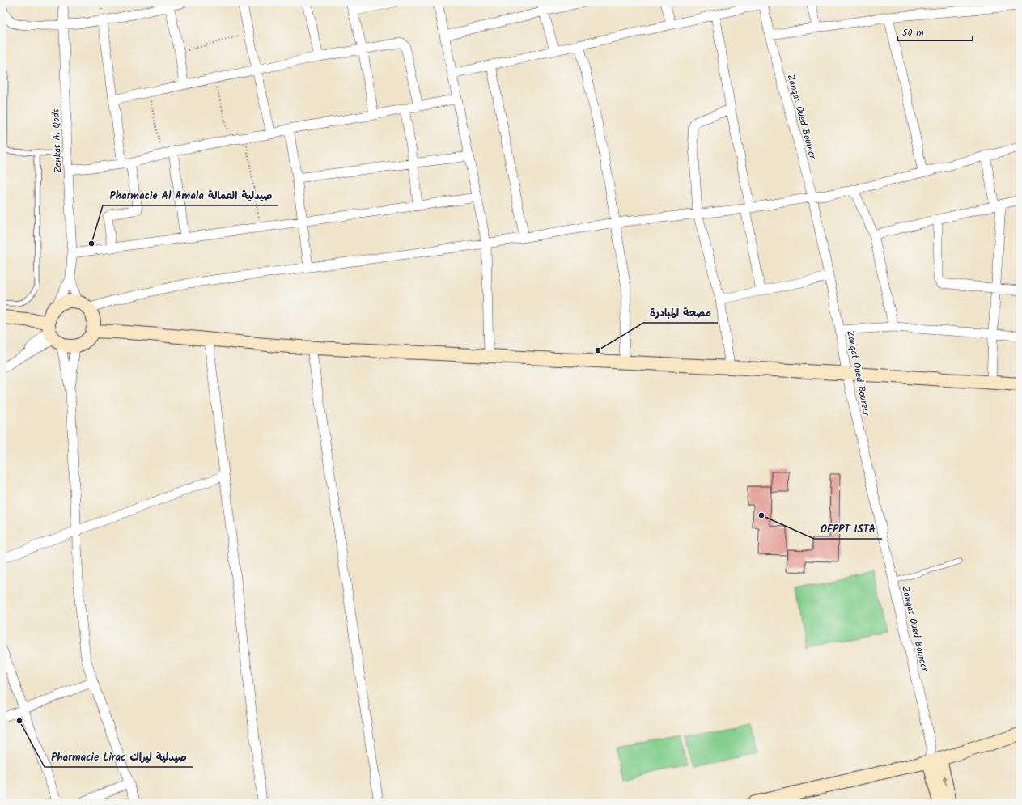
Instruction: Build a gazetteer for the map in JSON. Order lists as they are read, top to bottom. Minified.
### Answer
{"streets":{"street":["Zanqat Oued Bourecr","Zenkat Al Qods"]},"places":["Pharmacie Al Amala صيدلية العمالة","مصحة المبادرة","OFPPT ISTA","Pharmacie Lirac صيدلية ليراك"],"scale_bar":"50 m"}
